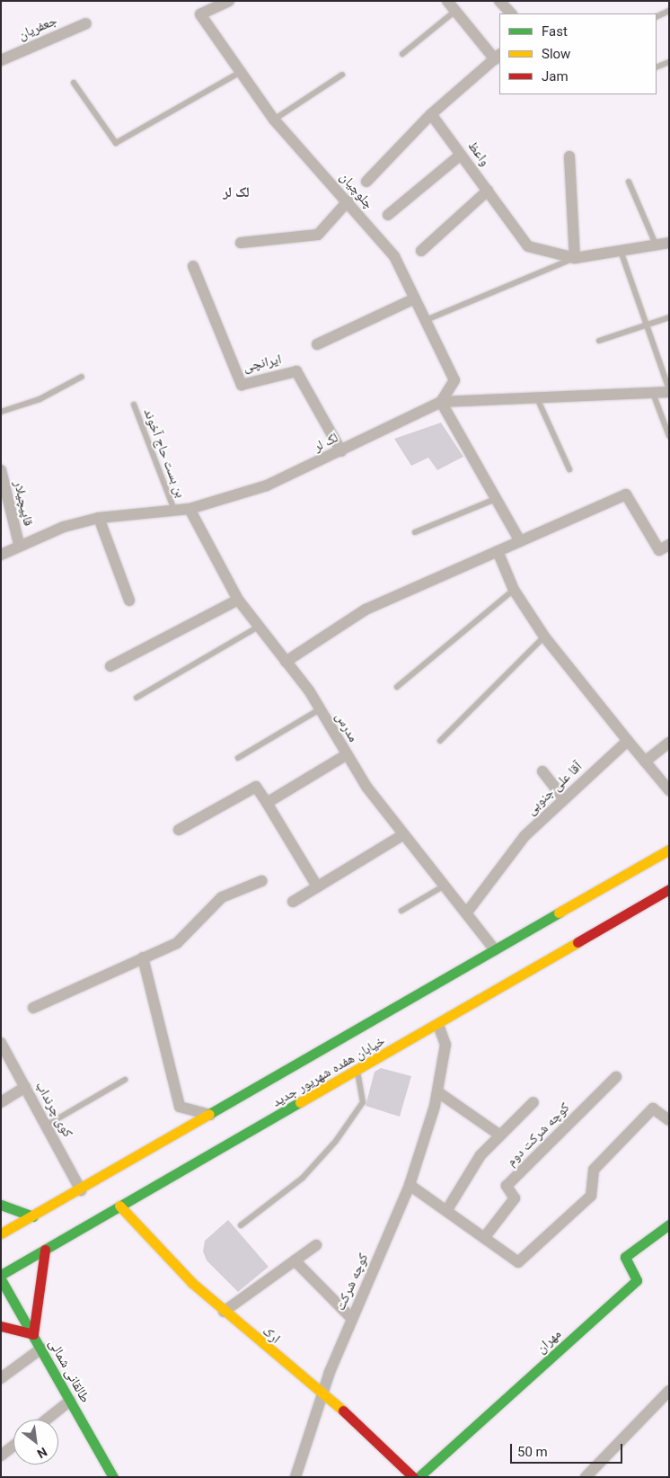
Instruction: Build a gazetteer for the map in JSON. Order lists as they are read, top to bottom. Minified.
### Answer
{"streets":{"main road":["خیابان هفده شهریور جدید","ارک","مهران","طالقانی شمالی"],"street":["جعفریان","واعظ","چلوچیان","ایرانچی","لک لر","قاپیچیلار","مدرس","آقا علی جنوبی","کوی چرنداب","کوچه شرکت دوم","کوچه شرکت"],"lane":["بن بست حاج آخوند"]},"crossings":[["چلوچیان","لک لر"],["ایرانچی","لک لر"],["لک لر","بن بست حاج آخوند"],["لک لر","قاپیچیلار"],["لک لر","مدرس"],["مدرس","آقا علی جنوبی"],["مدرس","خیابان هفده شهریور جدید"],["خیابان هفده شهریور جدید","کوی چرنداب"],["خیابان هفده شهریور جدید","کوچه شرکت"],["خیابان هفده شهریور جدید","ارک"],["کوچه شرکت","ارک"]],"districts":["لک لر"],"legend":["Fast","Slow","Jam"],"scale_bar":"50 m","north":"bottom right"}
